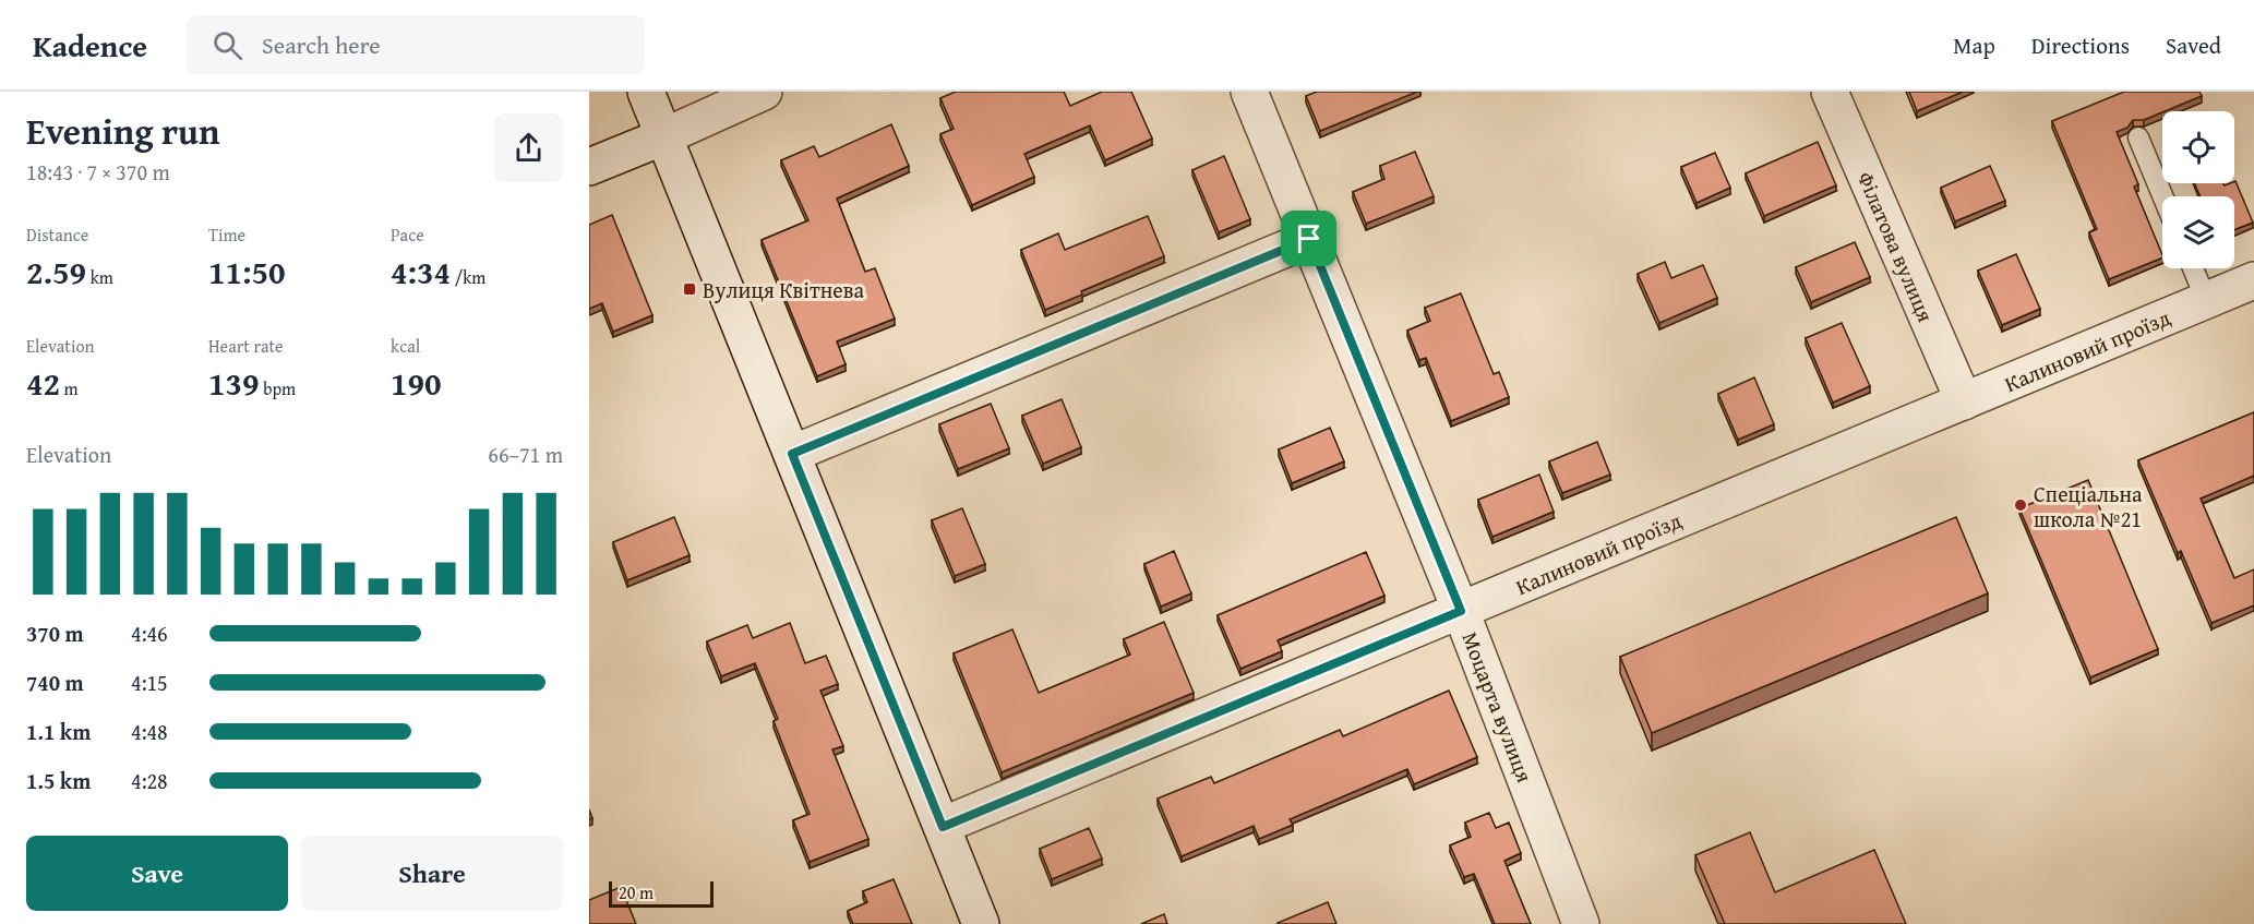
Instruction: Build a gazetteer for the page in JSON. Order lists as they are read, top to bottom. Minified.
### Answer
{"streets":{"street":["Філатова вулиця","Калиновий проїзд","Моцарта вулиця"]},"crossings":[["Філатова вулиця","Калиновий проїзд"],["Калиновий проїзд","Моцарта вулиця"]],"places":{"transit":["Вулиця Квітнева"],"other":["Спеціальна школа №21"]},"scale_bar":"20 m","page":{"header":"Kadence","search":"Search here","nav":["Map","Directions","Saved"],"heading":["Evening run","18:43 · 7 × 370 m"],"stats":[["Distance","2.59 km"],["Time","11:50"],["Pace","4:34 /km"],["Elevation","42 m"],["Heart rate","139 bpm"],["kcal","190"]],"chart":["Elevation","66–71 m"],"list":[{"name":"370 m","note":"4:46"},{"name":"740 m","note":"4:15"},{"name":"1.1 km","note":"4:48"},{"name":"1.5 km","note":"4:28"}],"buttons":["Save","Share"],"scale":"20 m"}}
